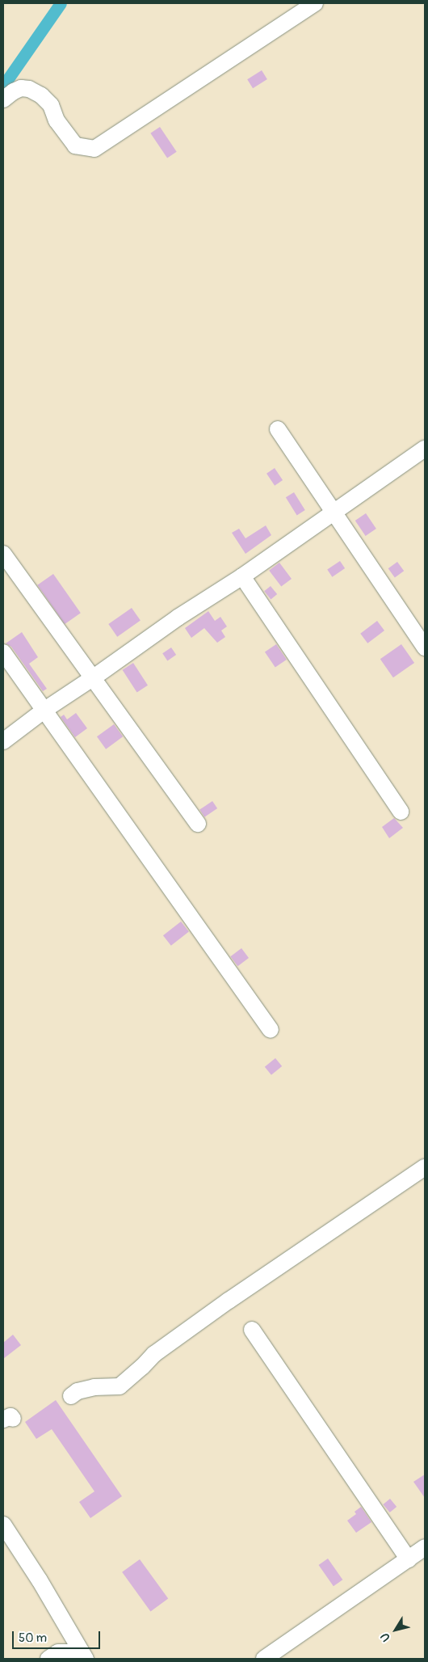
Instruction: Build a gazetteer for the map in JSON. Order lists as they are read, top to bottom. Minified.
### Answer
{"scale_bar":"50 m","north":"bottom left"}
